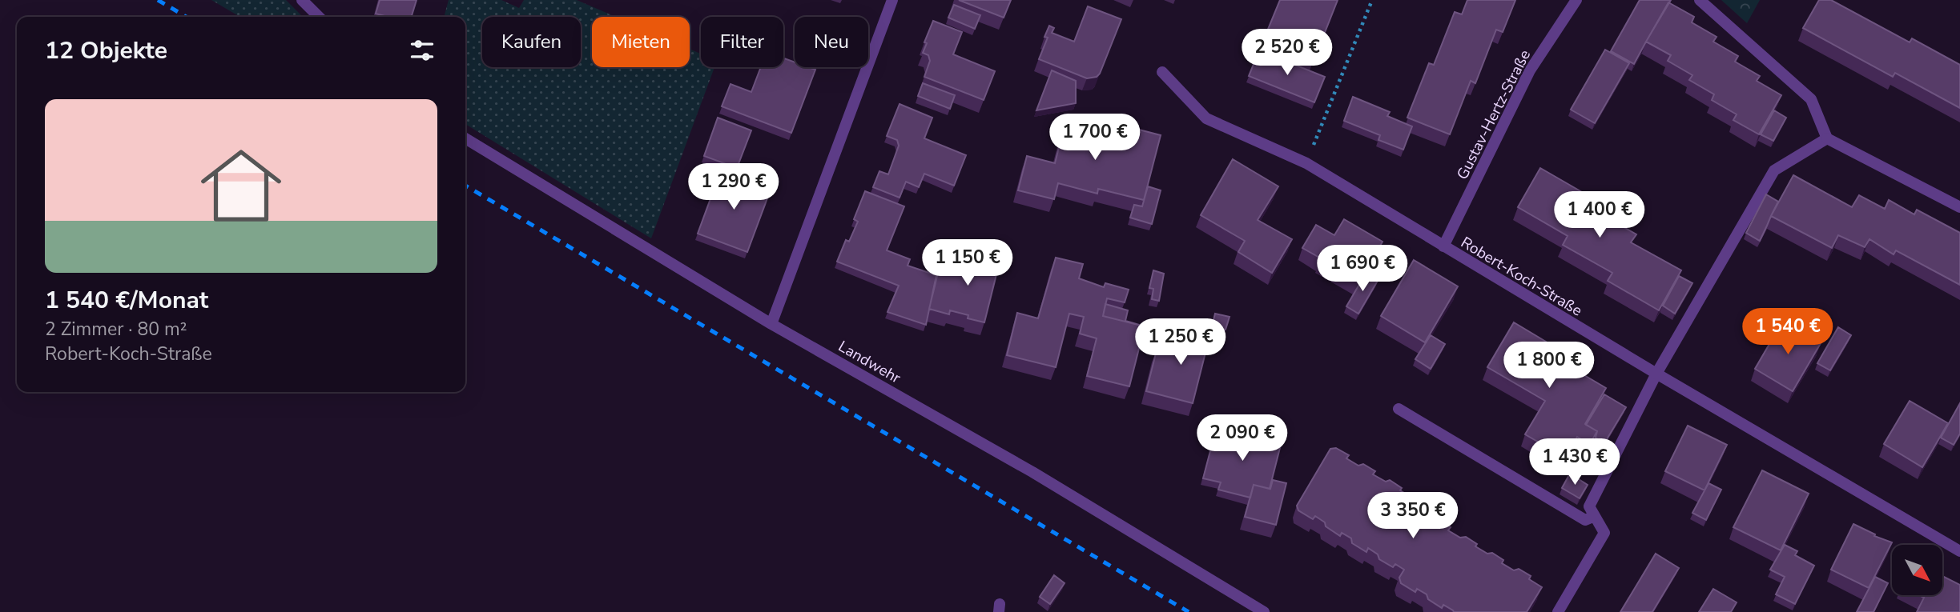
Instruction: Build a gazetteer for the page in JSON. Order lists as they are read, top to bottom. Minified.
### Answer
{"streets":{"street":["Gustav-Hertz-Straße","Robert-Koch-Straße","Landwehr"]},"crossings":[["Gustav-Hertz-Straße","Robert-Koch-Straße"]],"north":"bottom right","page":{"chip":["Kaufen","Mieten","Filter","Neu"],"heading":"12 Objekte","price":["2 520 €","1 700 €","1 290 €","1 400 €","1 150 €","1 690 €","1 540 €","1 250 €","1 800 €","2 090 €","1 430 €","3 350 €"],"list":[{"name":"1 540 €/Monat","note":"2 Zimmer · 80 m² · Robert-Koch-Straße"}]}}
